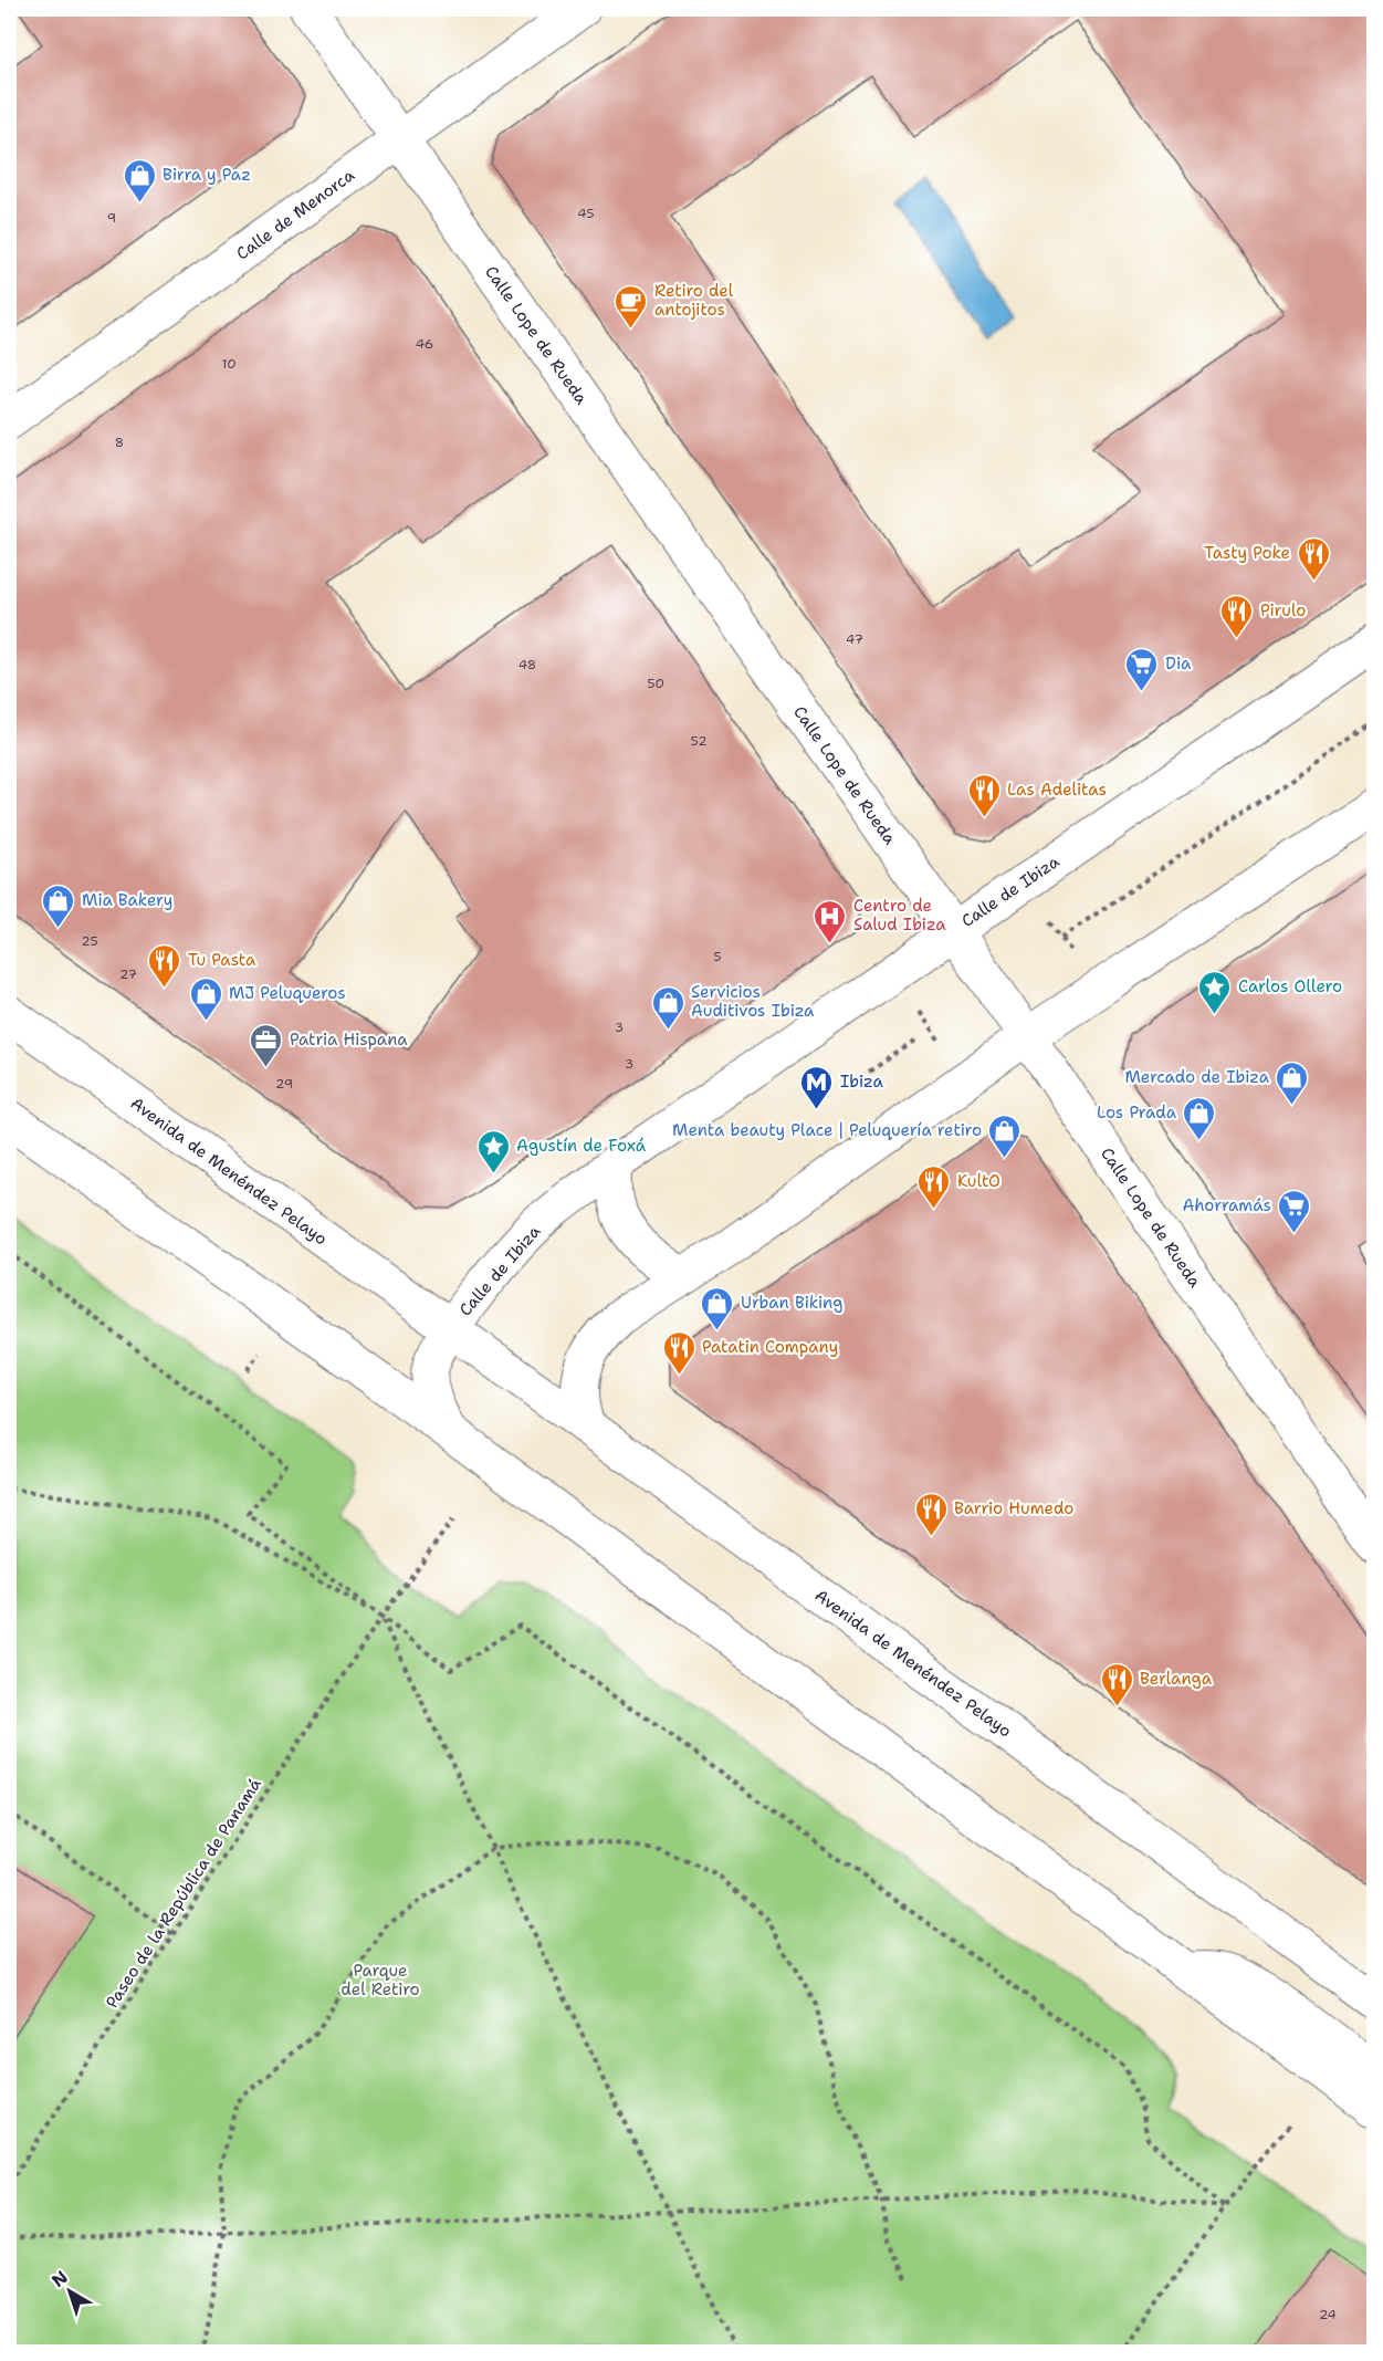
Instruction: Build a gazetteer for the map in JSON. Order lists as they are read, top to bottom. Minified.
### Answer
{"streets":{"street":["Calle de Menorca","Calle Lope de Rueda","Calle de Ibiza","Avenida de Menéndez Pelayo"],"path":["Paseo de la República de Panamá"]},"crossings":[["Calle de Menorca","Calle Lope de Rueda"],["Calle Lope de Rueda","Calle de Ibiza"],["Calle de Ibiza","Avenida de Menéndez Pelayo"]],"parks":["Parque del Retiro"],"places":{"shop":["Birra y Paz","Mia Bakery","MJ Peluqueros","Servicios Auditivos Ibiza","Mercado de Ibiza","Los Prada","Menta beauty Place | Peluquería retiro","Urban Biking"],"cafe":["Retiro del antojitos"],"restaurant":["Tasty Poke","Pirulo","Las Adelitas","Tu Pasta","KultO","Patatin Company","Barrio Humedo","Berlanga"],"supermarket":["Dia","Ahorramás"],"hospital":["Centro de Salud Ibiza"],"place":["Carlos Ollero","Agustín de Foxá"],"office":["Patria Hispana"],"metro station":["Ibiza"]},"house_numbers":["45","9","46","10","8","47","48","50","52","25","5","27","3","3","29","24"],"north":"top left"}
